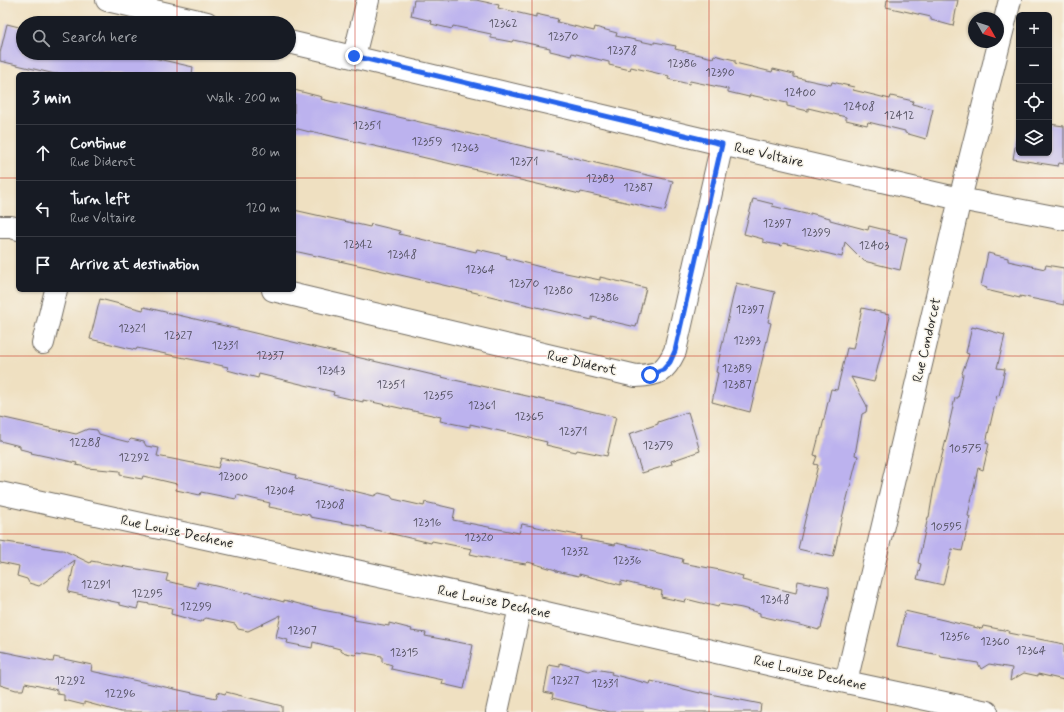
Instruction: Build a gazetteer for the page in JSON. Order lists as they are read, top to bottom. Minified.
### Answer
{"streets":{"street":["Rue Voltaire","Rue Condorcet","Rue Diderot","Rue Louise Dechene"]},"crossings":[["Rue Voltaire","Rue Condorcet"],["Rue Voltaire","Rue Diderot"],["Rue Condorcet","Rue Louise Dechene"]],"house_numbers":["12362","12370","12378","12386","12390","12400","12408","12412","12351","12359","12363","12371","12383","12387","12397","12399","12342","12403","12348","12364","12370","12380","12386","12397","12321","12327","12393","12331","12337","12389","12343","12351","12387","12355","12361","12365","12371","12288","12379","10575","12292","12300","12304","12308","12316","10595","12320","12332","12336","12291","12295","12348","12299","12307","12356","12360","12364","12315","12292","12327","12331","12296"],"north":"bottom right","page":{"map_buttons":["+","−"],"search":"Search here","heading":["3 min","Walk · 200 m"],"list":[["Continue","Rue Diderot","80 m"],["Turn left","Rue Voltaire","120 m"],"Arrive at destination"]}}
